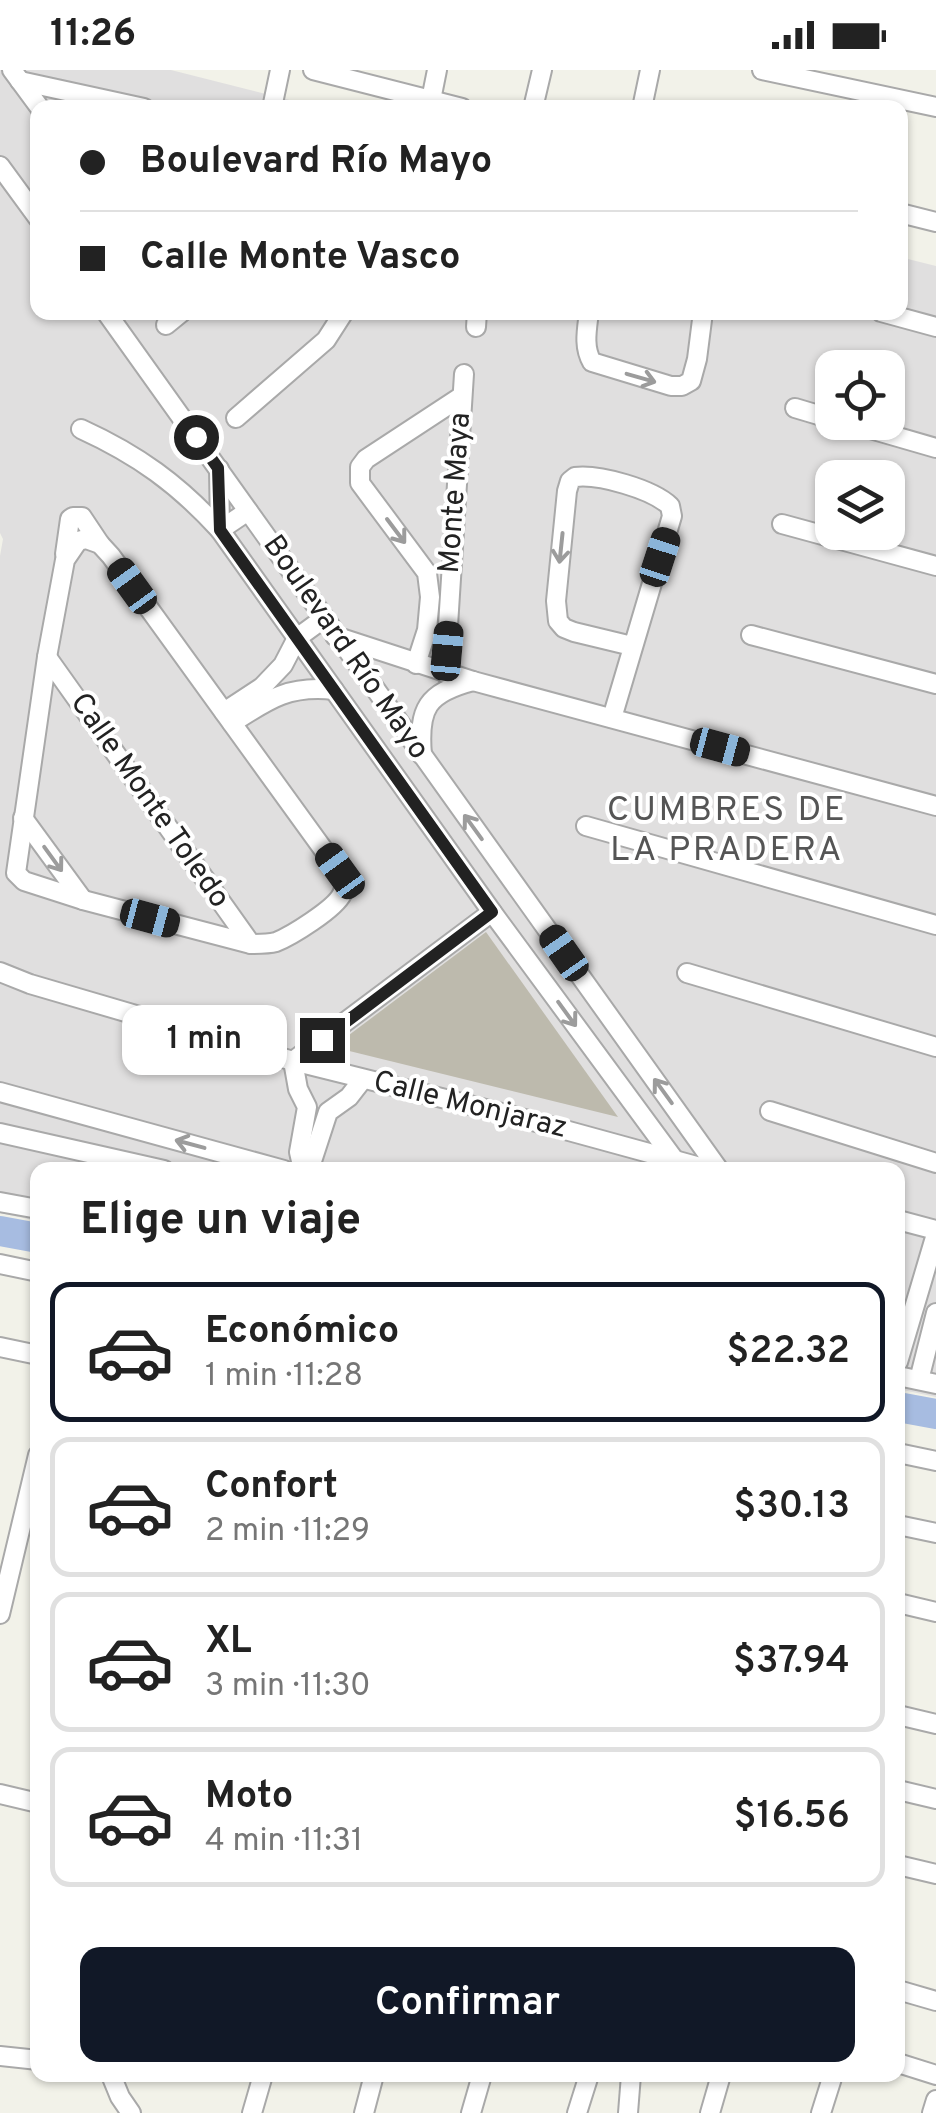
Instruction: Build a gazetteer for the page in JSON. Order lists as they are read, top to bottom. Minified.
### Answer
{"streets":{"street":["Monte Maya","Boulevard Río Mayo","Calle Monte Toledo","Calle Monjaraz"]},"districts":["CUMBRES DE LA PRADERA"],"page":{"status":"11:26","banner":["Boulevard Río Mayo","Calle Monte Vasco"],"bubble":"1 min","heading":"Elige un viaje","list":[{"name":"Económico","note":"1 min · 11:28","value":"$22.32"},{"name":"Confort","note":"2 min · 11:29","value":"$30.13"},{"name":"XL","note":"3 min · 11:30","value":"$37.94"},{"name":"Moto","note":"4 min · 11:31","value":"$16.56"}],"buttons":"Confirmar"}}
